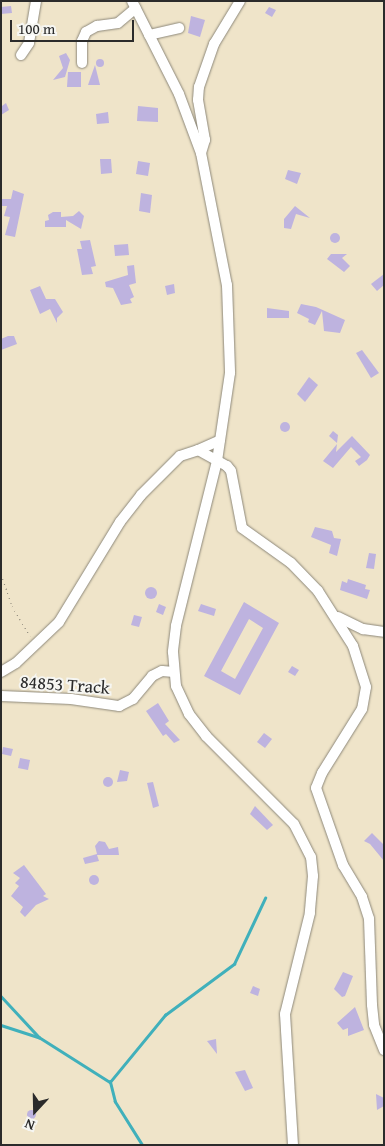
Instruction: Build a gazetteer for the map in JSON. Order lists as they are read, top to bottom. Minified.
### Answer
{"streets":{"street":["84853 Track"]},"scale_bar":"100 m","north":"bottom"}
